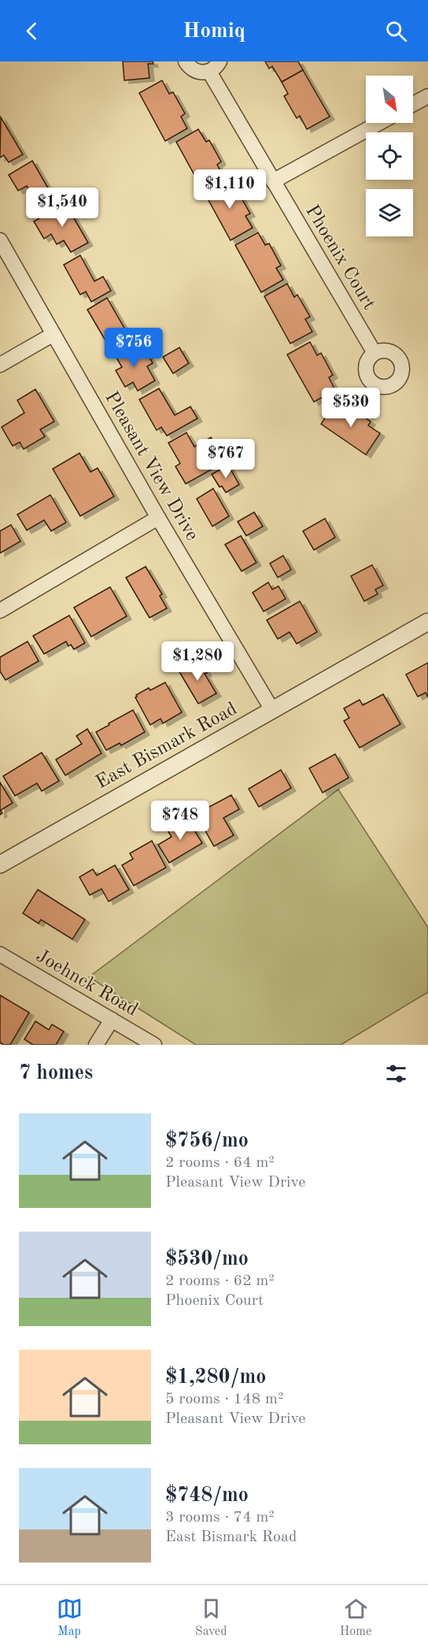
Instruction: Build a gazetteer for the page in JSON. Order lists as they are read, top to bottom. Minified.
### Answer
{"streets":{"street":["Phoenix Court","Pleasant View Drive","East Bismark Road","Joehnck Road"]},"crossings":[["Pleasant View Drive","East Bismark Road"]],"north":"bottom right","page":{"header":"Homiq","price":["$1,110","$1,540","$756","$530","$767","$1,280","$748"],"heading":"7 homes","list":[{"name":"$756/mo","note":"2 rooms · 64 m² · Pleasant View Drive"},{"name":"$530/mo","note":"2 rooms · 62 m² · Phoenix Court"},{"name":"$1,280/mo","note":"5 rooms · 148 m² · Pleasant View Drive"},{"name":"$748/mo","note":"3 rooms · 74 m² · East Bismark Road"}],"tabs":["Map","Saved","Home"]}}
